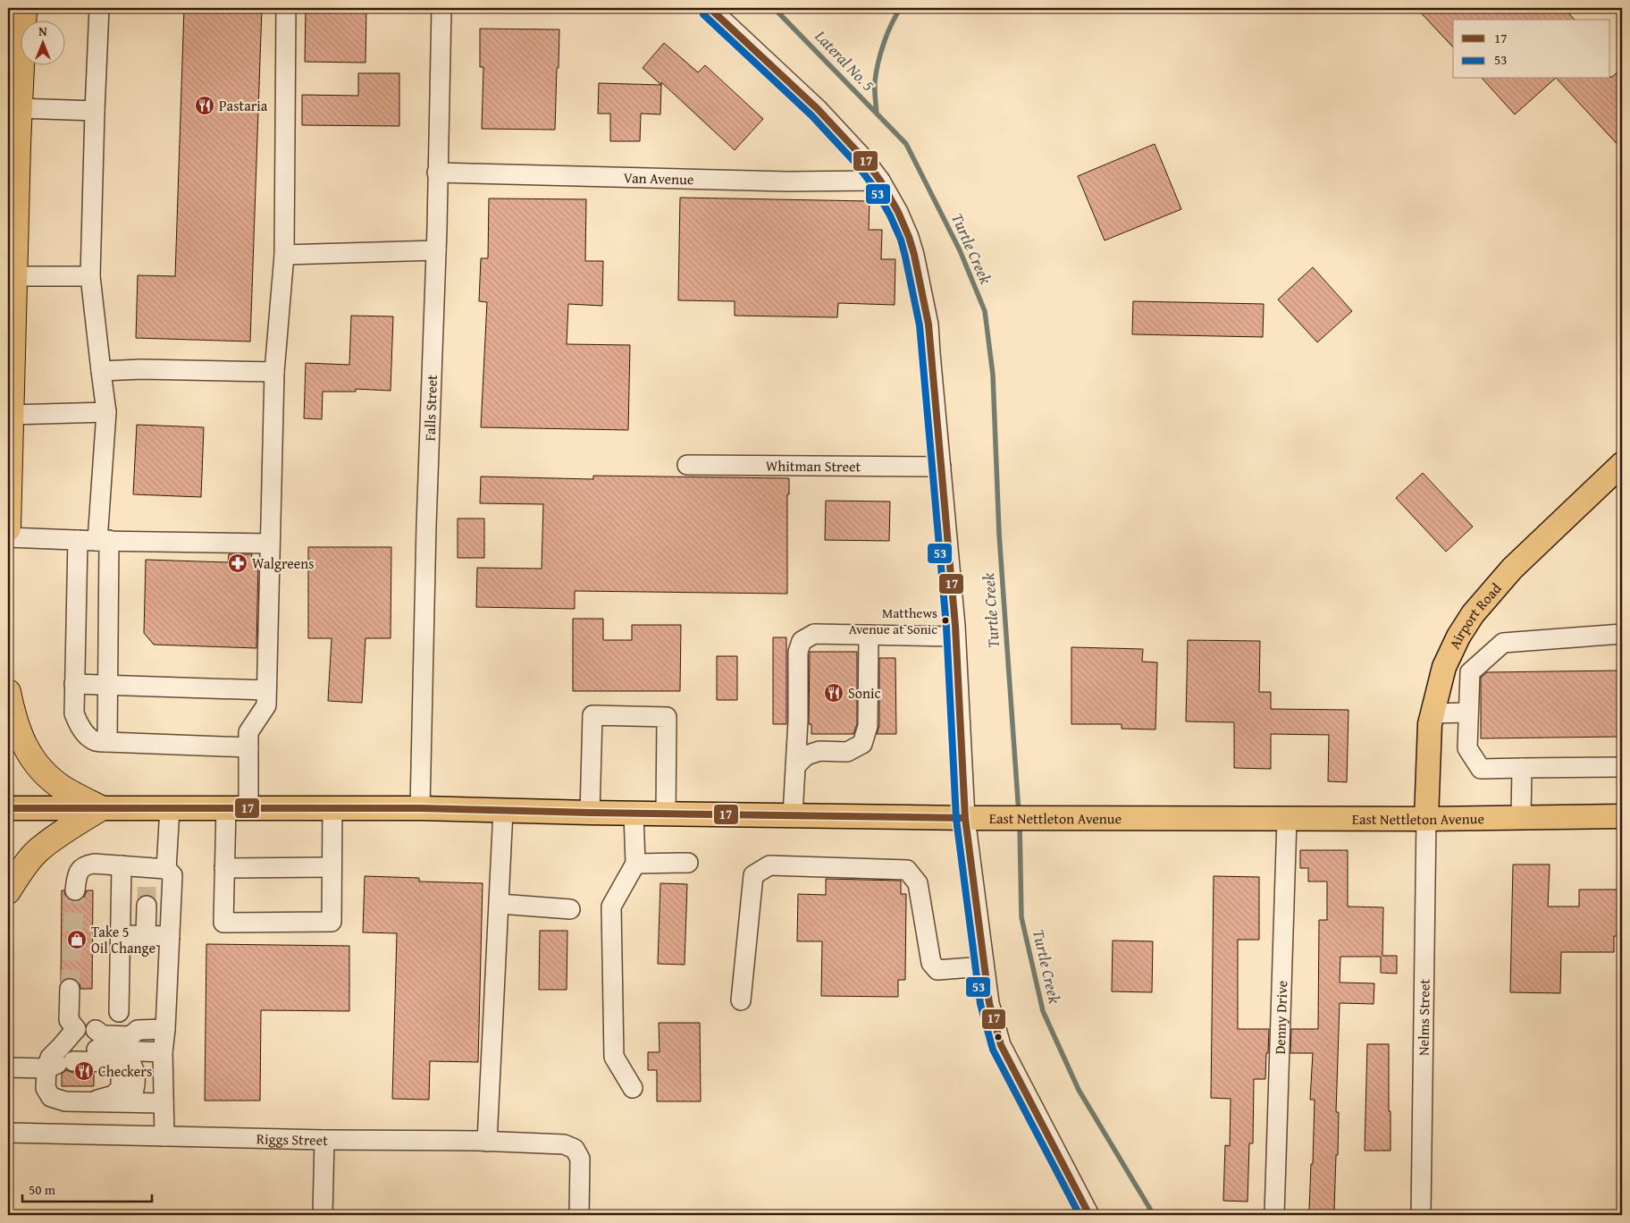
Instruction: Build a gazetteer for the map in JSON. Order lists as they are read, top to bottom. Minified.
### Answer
{"streets":{"main road":["Airport Road","East Nettleton Avenue"],"street":["Van Avenue","Falls Street","Whitman Street","Denny Drive","Nelms Street","Riggs Street"]},"crossings":[["Van Avenue","Falls Street"],["Falls Street","East Nettleton Avenue"],["Airport Road","East Nettleton Avenue"],["Airport Road","Nelms Street"],["East Nettleton Avenue","Denny Drive"],["East Nettleton Avenue","Nelms Street"]],"water":["Lateral No. 5","Turtle Creek"],"places":{"restaurant":["Pastaria","Sonic","Checkers"],"pharmacy":["Walgreens"],"other":["Matthews Avenue at Sonic"],"shop":["Take 5 Oil Change"]},"lines":["transit line 17","transit line 53"],"legend":["17","53"],"scale_bar":"50 m","north":"top"}
